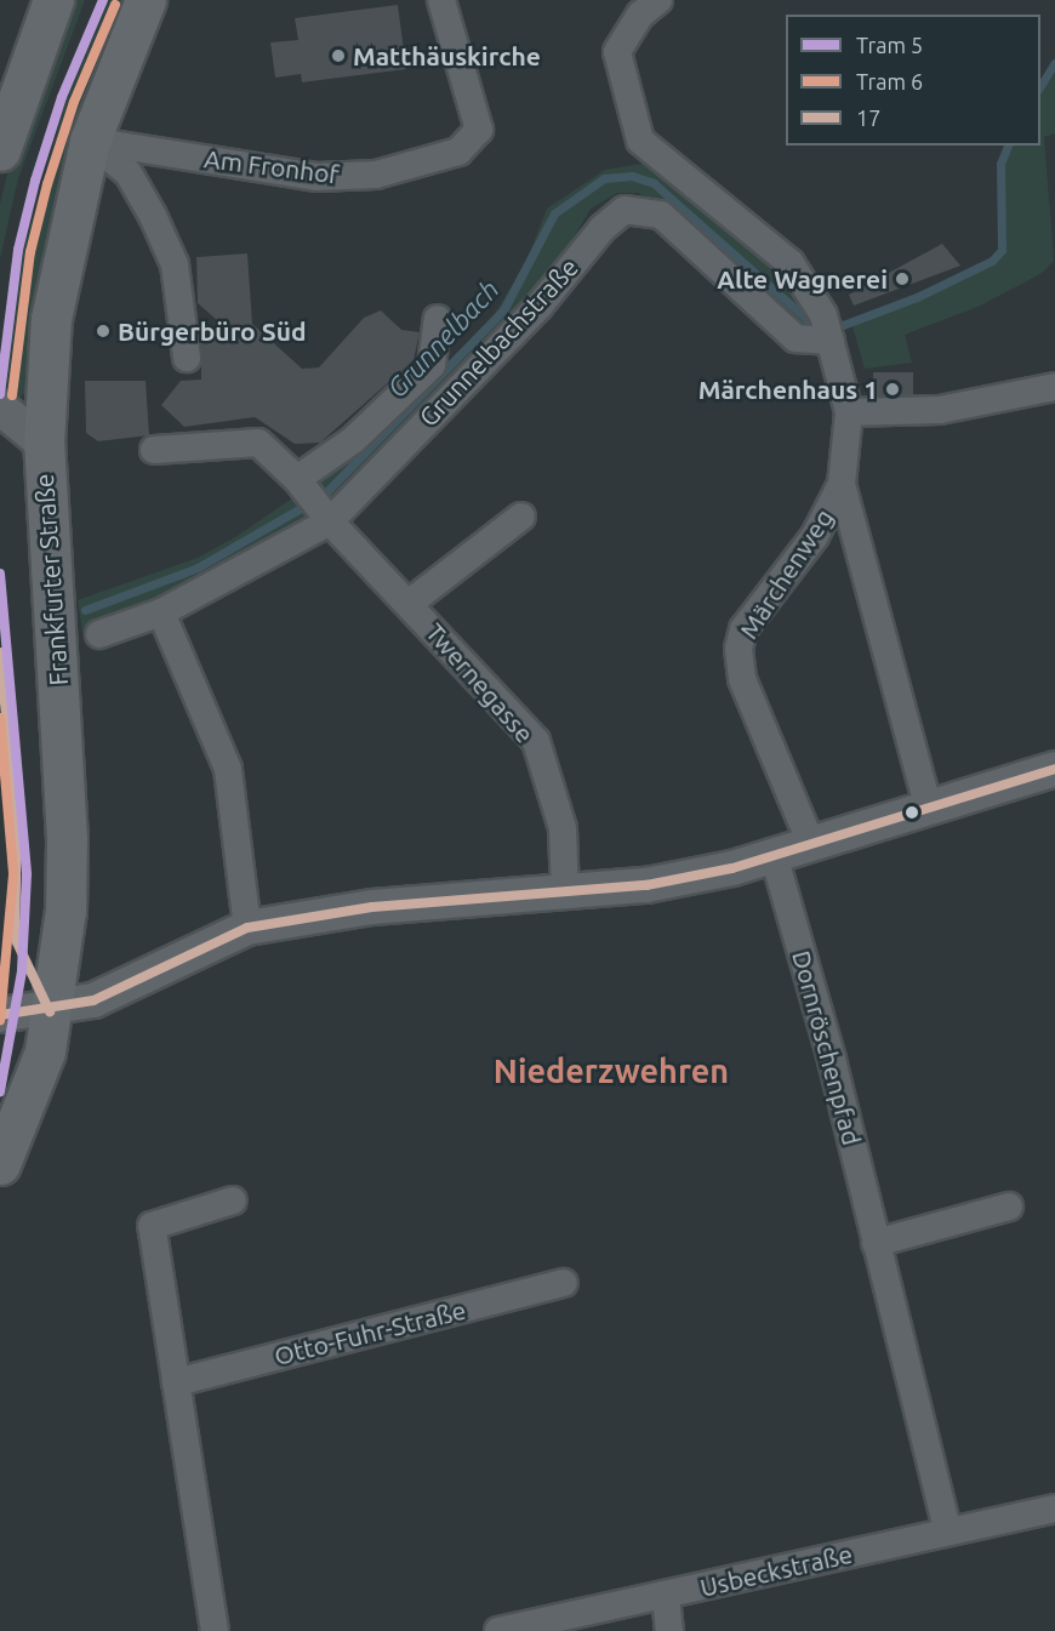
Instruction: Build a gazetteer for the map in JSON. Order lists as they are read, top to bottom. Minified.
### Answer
{"streets":{"main road":["Frankfurter Straße"],"street":["Am Fronhof","Grunnelbachstraße","Märchenweg","Twernegasse","Dornröschenpfad","Otto-Fuhr-Straße","Usbeckstraße"]},"crossings":[["Am Fronhof","Frankfurter Straße"],["Grunnelbachstraße","Twernegasse"],["Dornröschenpfad","Usbeckstraße"]],"districts":["Niederzwehren"],"water":["Grunnelbach"],"places":["Matthäuskirche","Alte Wagnerei","Bürgerbüro Süd","Märchenhaus 1"],"lines":["tram line 5","tram line 6","transit line 17"],"legend":["Tram 5","Tram 6","17"]}
